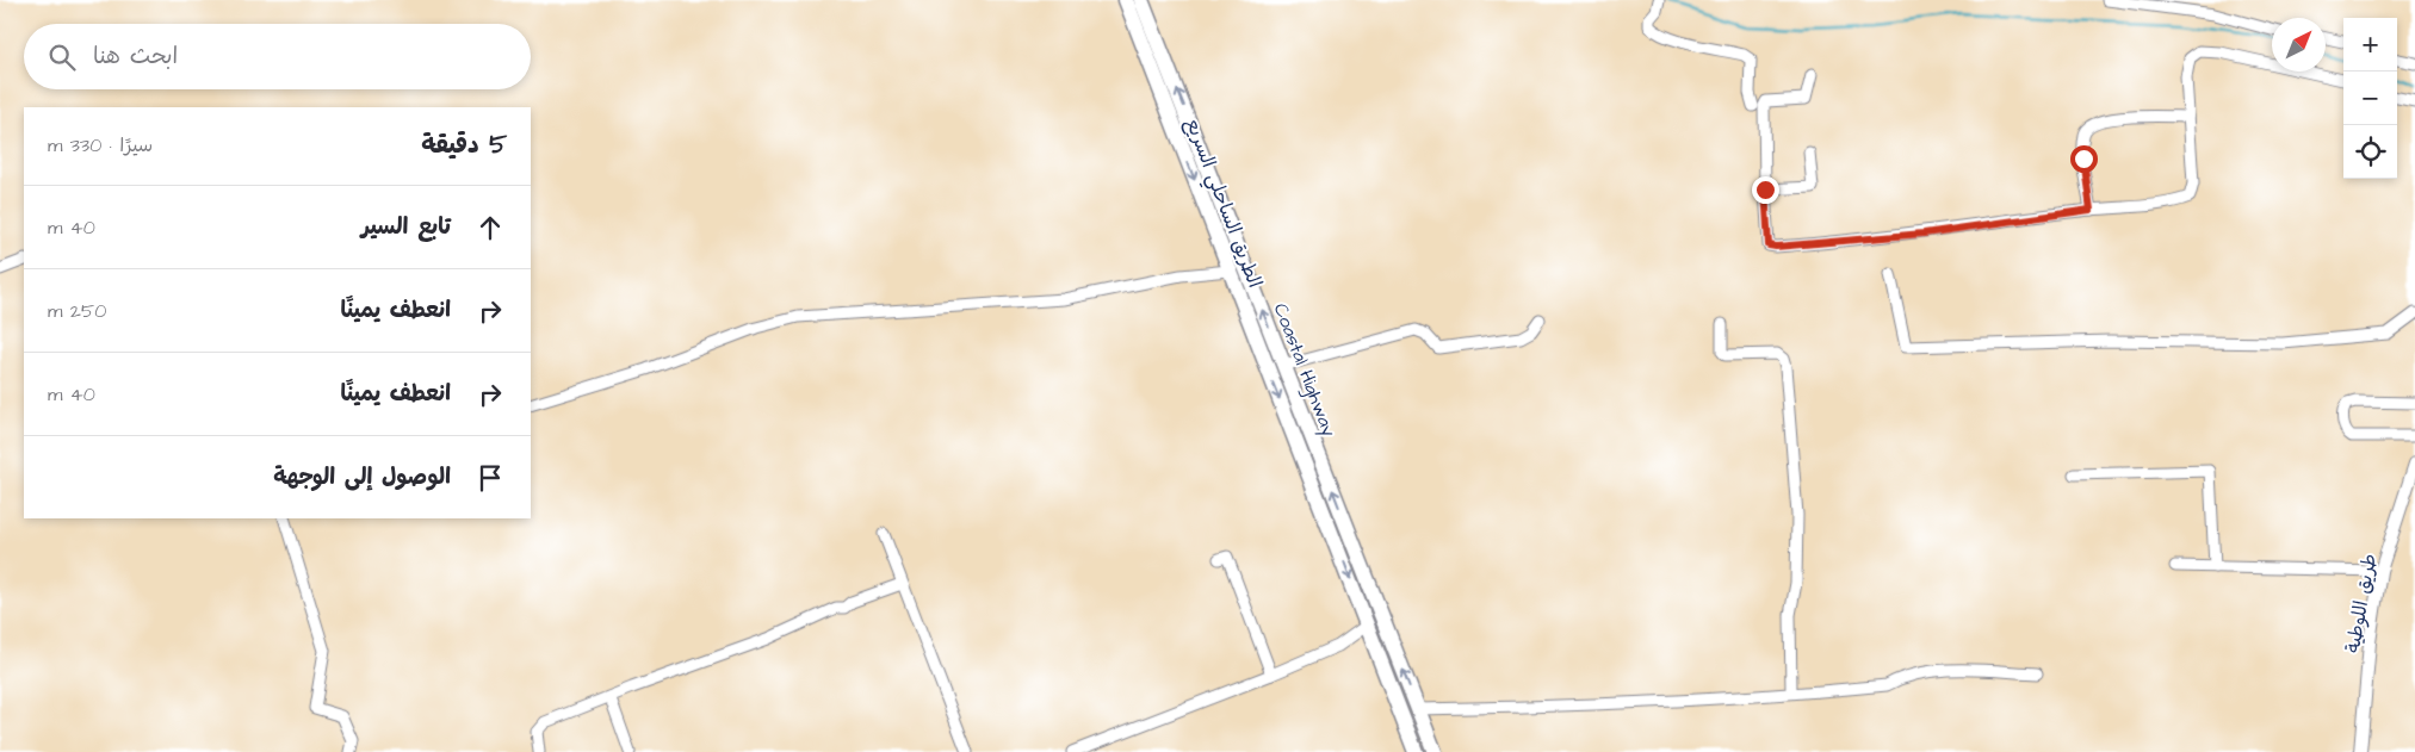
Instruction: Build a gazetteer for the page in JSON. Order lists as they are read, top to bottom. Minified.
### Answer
{"streets":{"highway":["الطريق الساحلي السريع","Coastal Highway"],"main road":["طريق اللوطية"]},"one_way":["الطريق الساحلي السريع","Coastal Highway"],"north":"top right","page":{"map_buttons":["+","−"],"search":"ابحث هنا","heading":["5 دقيقة","سيرًا · 330 m"],"list":[["تابع السير","40 m"],["انعطف يمينًا","250 m"],["انعطف يمينًا","40 m"],"الوصول إلى الوجهة"]}}
